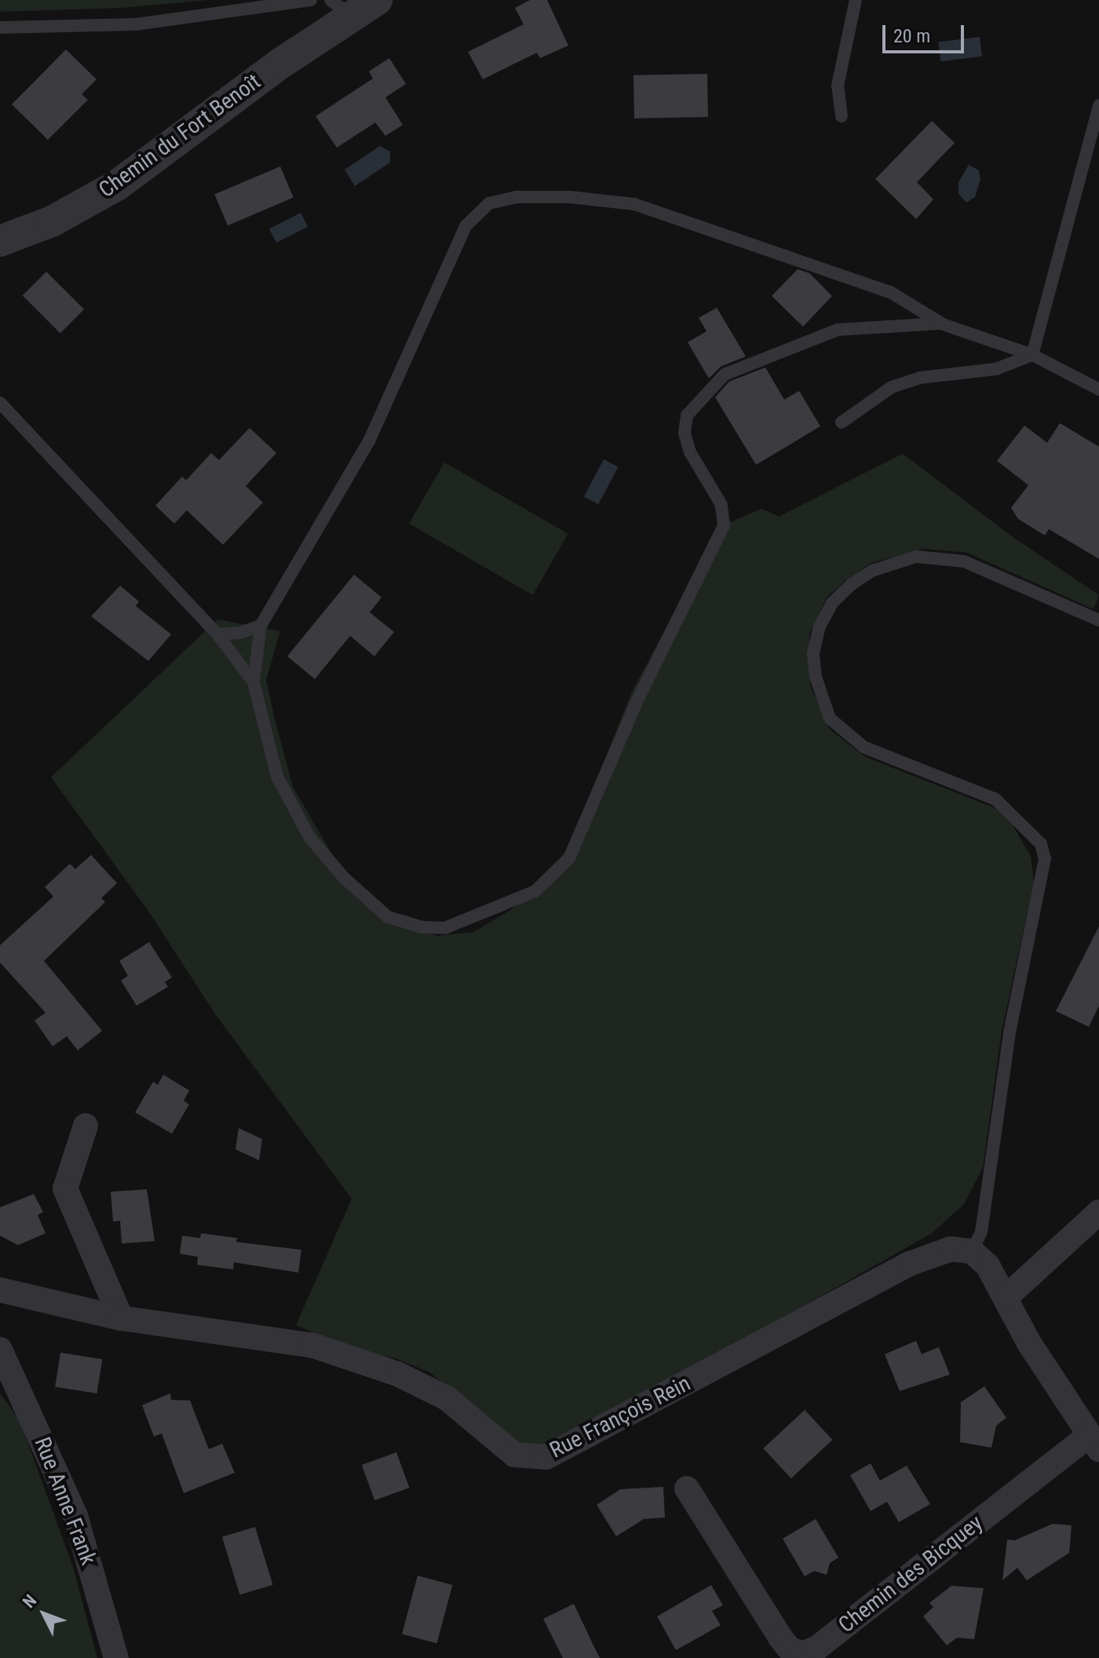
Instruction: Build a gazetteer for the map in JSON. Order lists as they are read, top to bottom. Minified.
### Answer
{"streets":{"street":["Chemin du Fort Benoît","Rue François Rein","Rue Anne Frank","Chemin des Bicquey"]},"crossings":[["Rue François Rein","Chemin des Bicquey"]],"scale_bar":"20 m","north":"top left"}
